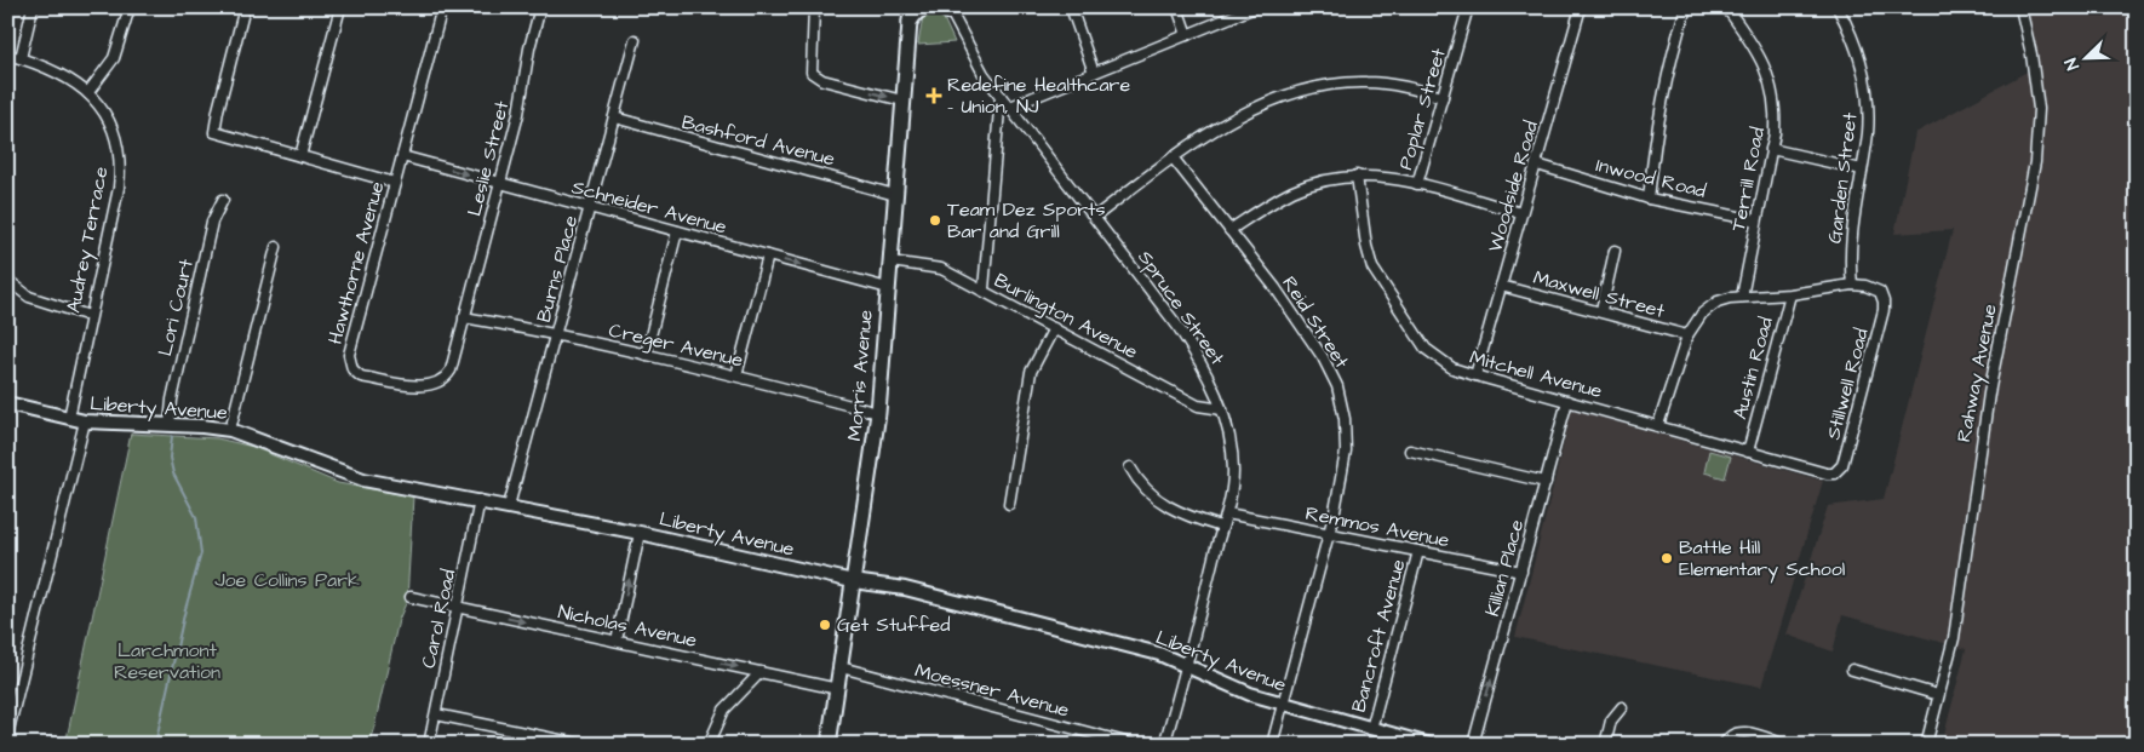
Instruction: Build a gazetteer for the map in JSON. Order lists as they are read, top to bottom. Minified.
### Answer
{"streets":{"main road":["Morris Avenue"],"street":["Poplar Street","Bashford Avenue","Leslie Street","Inwood Road","Garden Street","Terrill Road","Woodside Road","Schneider Avenue","Audrey Terrace","Hawthorne Avenue","Burns Place","Maxwell Street","Lori Court","Spruce Street","Burlington Avenue","Reid Street","Creger Avenue","Austin Road","Rahway Avenue","Mitchell Avenue","Stillwell Road","Liberty Avenue","Remmos Avenue","Killian Place","Carol Road","Nicholas Avenue","Bancroft Avenue","Moessner Avenue"]},"crossings":[["Bashford Avenue","Burns Place"],["Bashford Avenue","Morris Avenue"],["Leslie Street","Schneider Avenue"],["Leslie Street","Hawthorne Avenue"],["Leslie Street","Creger Avenue"],["Inwood Road","Terrill Road"],["Inwood Road","Woodside Road"],["Garden Street","Stillwell Road"],["Woodside Road","Maxwell Street"],["Woodside Road","Mitchell Avenue"],["Schneider Avenue","Hawthorne Avenue"],["Schneider Avenue","Burns Place"],["Schneider Avenue","Morris Avenue"],["Audrey Terrace","Liberty Avenue"],["Hawthorne Avenue","Creger Avenue"],["Burns Place","Creger Avenue"],["Burns Place","Liberty Avenue"],["Lori Court","Liberty Avenue"],["Spruce Street","Burlington Avenue"],["Spruce Street","Liberty Avenue"],["Spruce Street","Remmos Avenue"],["Burlington Avenue","Morris Avenue"],["Reid Street","Liberty Avenue"],["Reid Street","Remmos Avenue"],["Creger Avenue","Morris Avenue"],["Austin Road","Mitchell Avenue"],["Mitchell Avenue","Stillwell Road"],["Mitchell Avenue","Killian Place"],["Morris Avenue","Liberty Avenue"],["Morris Avenue","Nicholas Avenue"],["Morris Avenue","Moessner Avenue"],["Liberty Avenue","Carol Road"],["Liberty Avenue","Bancroft Avenue"],["Remmos Avenue","Killian Place"],["Remmos Avenue","Bancroft Avenue"],["Carol Road","Nicholas Avenue"]],"one_way":["Schneider Avenue","Killian Place","Nicholas Avenue"],"parks":["Joe Collins Park","Larchmont Reservation"],"places":{"health":["Redefine Healthcare - Union, NJ"],"other":["Team Dez Sports Bar and Grill","Battle Hill Elementary School","Get Stuffed"]},"north":"bottom left"}
